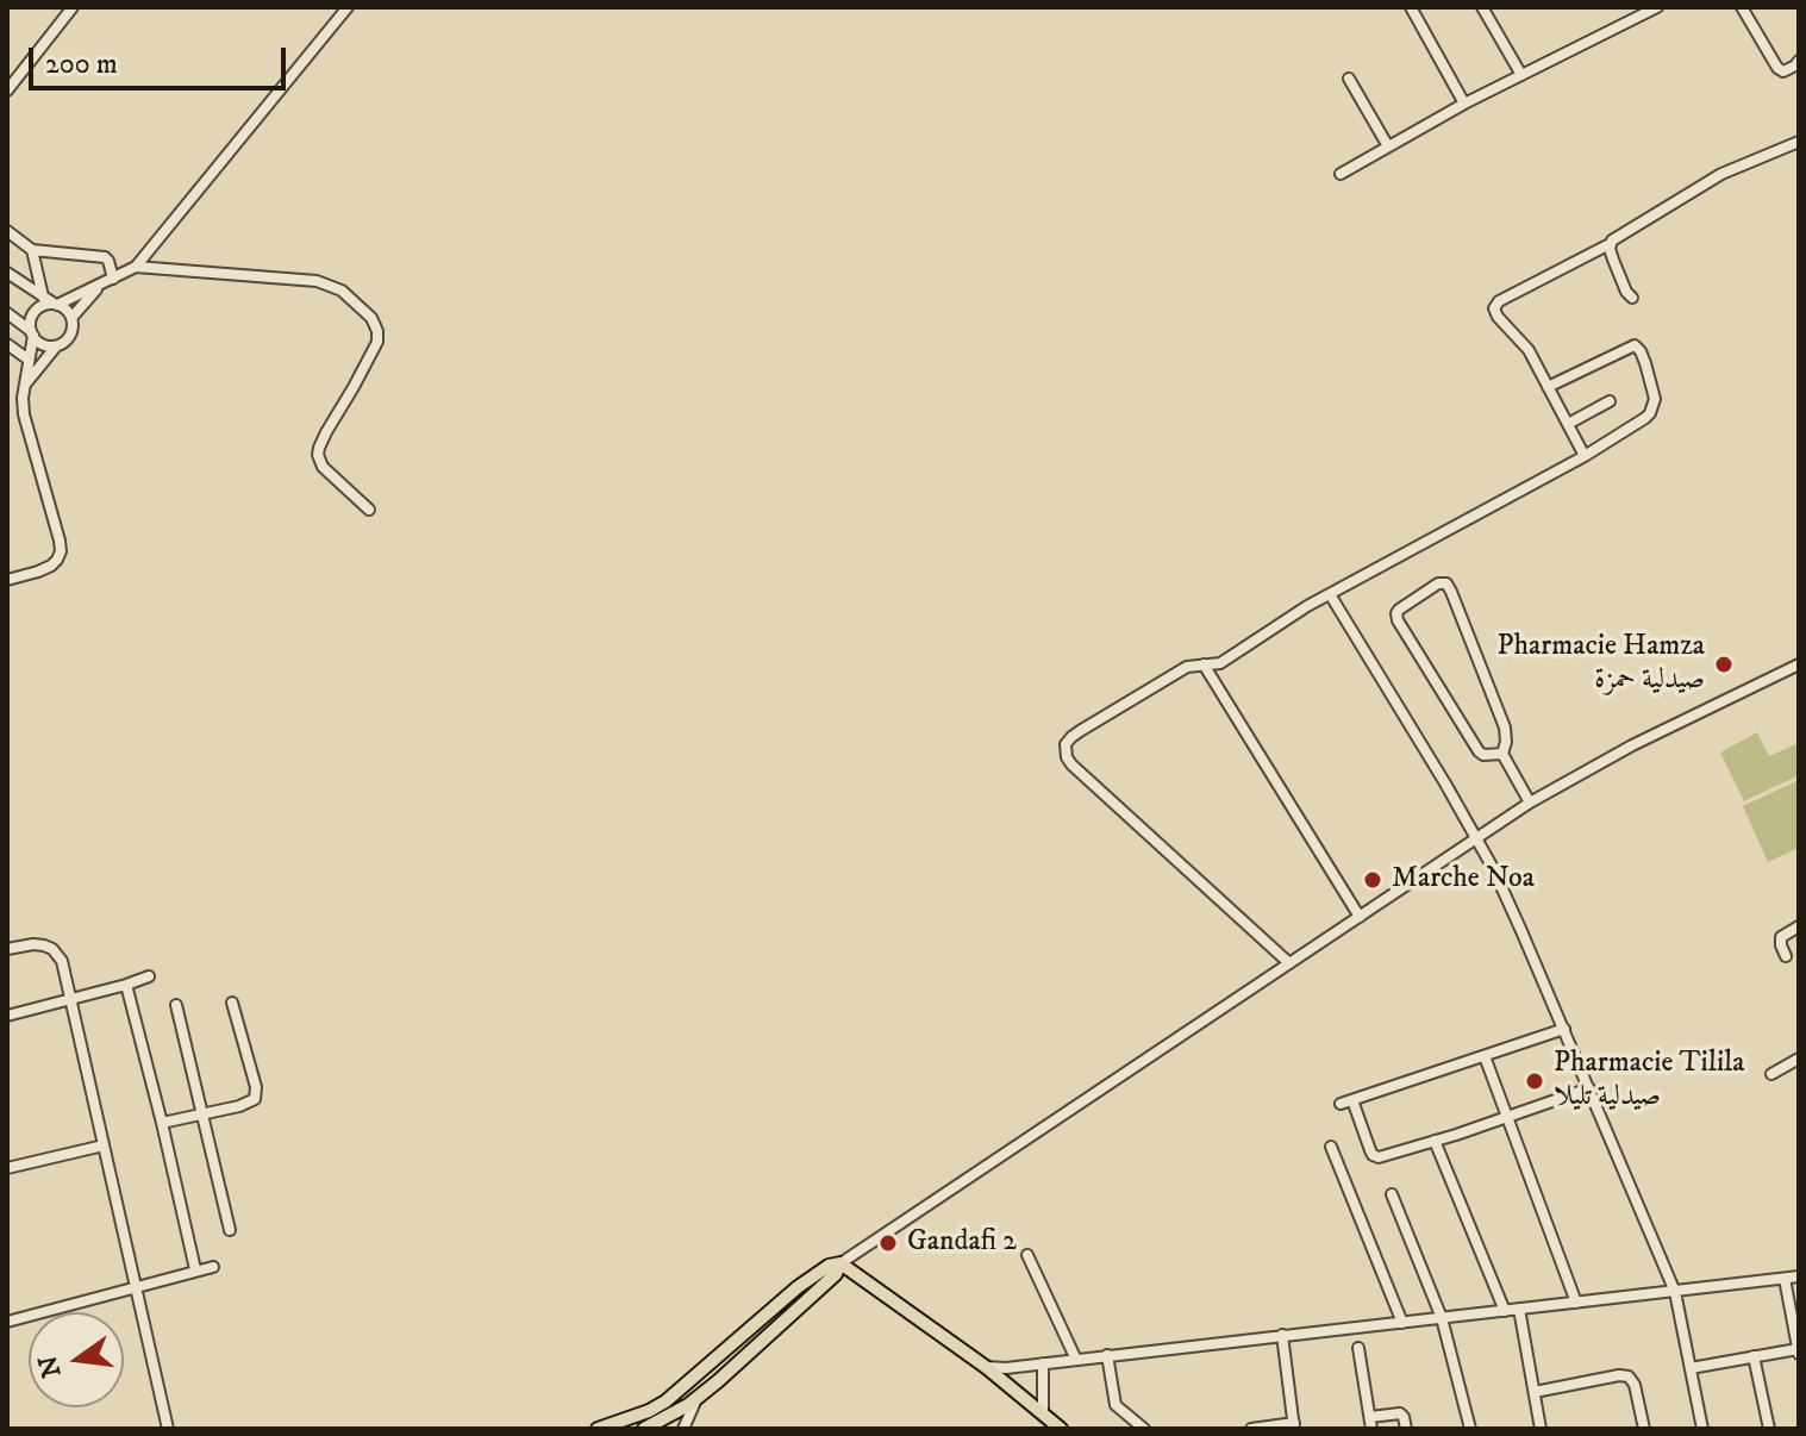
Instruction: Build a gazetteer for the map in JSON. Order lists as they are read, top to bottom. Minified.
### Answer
{"places":["Pharmacie Hamza صيدلية حمزة","Marche Noa","Pharmacie Tilila صيدلية تليلا","Gandafi 2"],"scale_bar":"200 m","north":"left"}
